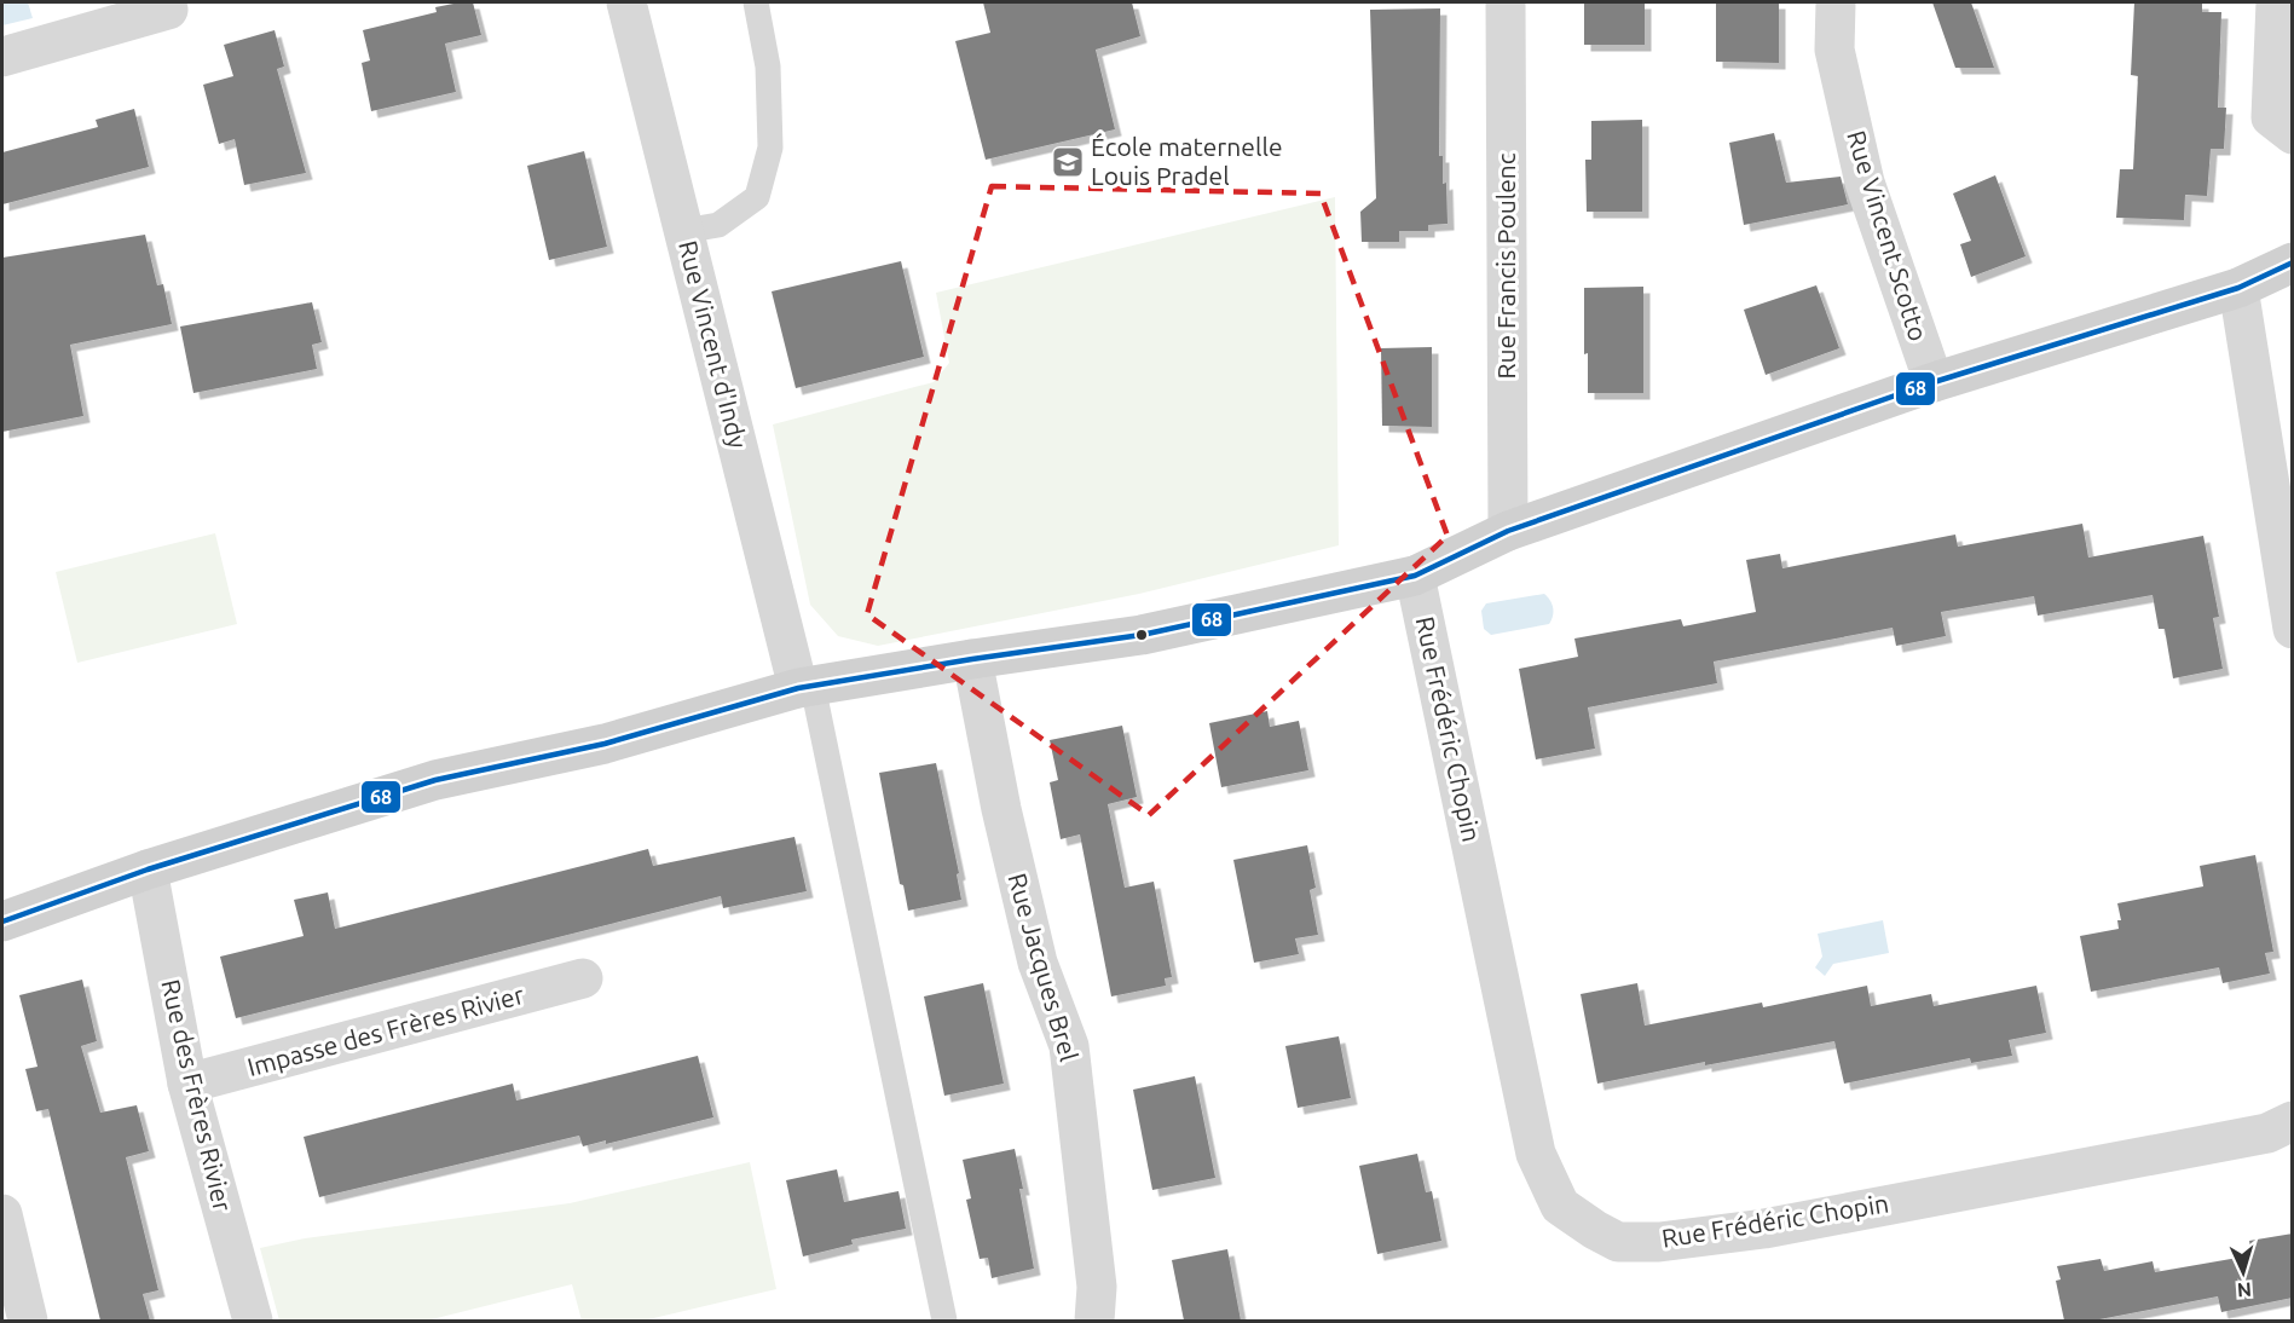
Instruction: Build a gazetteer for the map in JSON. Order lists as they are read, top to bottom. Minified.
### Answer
{"streets":{"street":["Rue Vincent Scotto","Rue Francis Poulenc","Rue Vincent d'Indy","Rue Frédéric Chopin","Rue Jacques Brel","Impasse des Frères Rivier","Rue des Frères Rivier"]},"crossings":[["Impasse des Frères Rivier","Rue des Frères Rivier"]],"places":{"school or university":["École maternelle Louis Pradel"]},"lines":["transit line 68"],"north":"bottom"}
